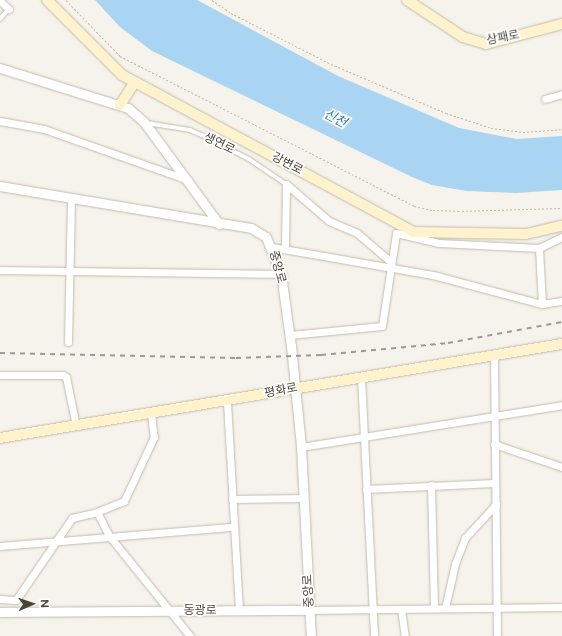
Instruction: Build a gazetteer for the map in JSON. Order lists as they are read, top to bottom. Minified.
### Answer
{"streets":{"main road":["상패로","강변로","평화로"],"street":["중앙로","동광로"],"lane":["생연로"]},"crossings":[["생연로","강변로"],["생연로","중앙로"],["강변로","중앙로"],["중앙로","평화로"],["중앙로","동광로"]],"water":["신천"],"north":"right"}
